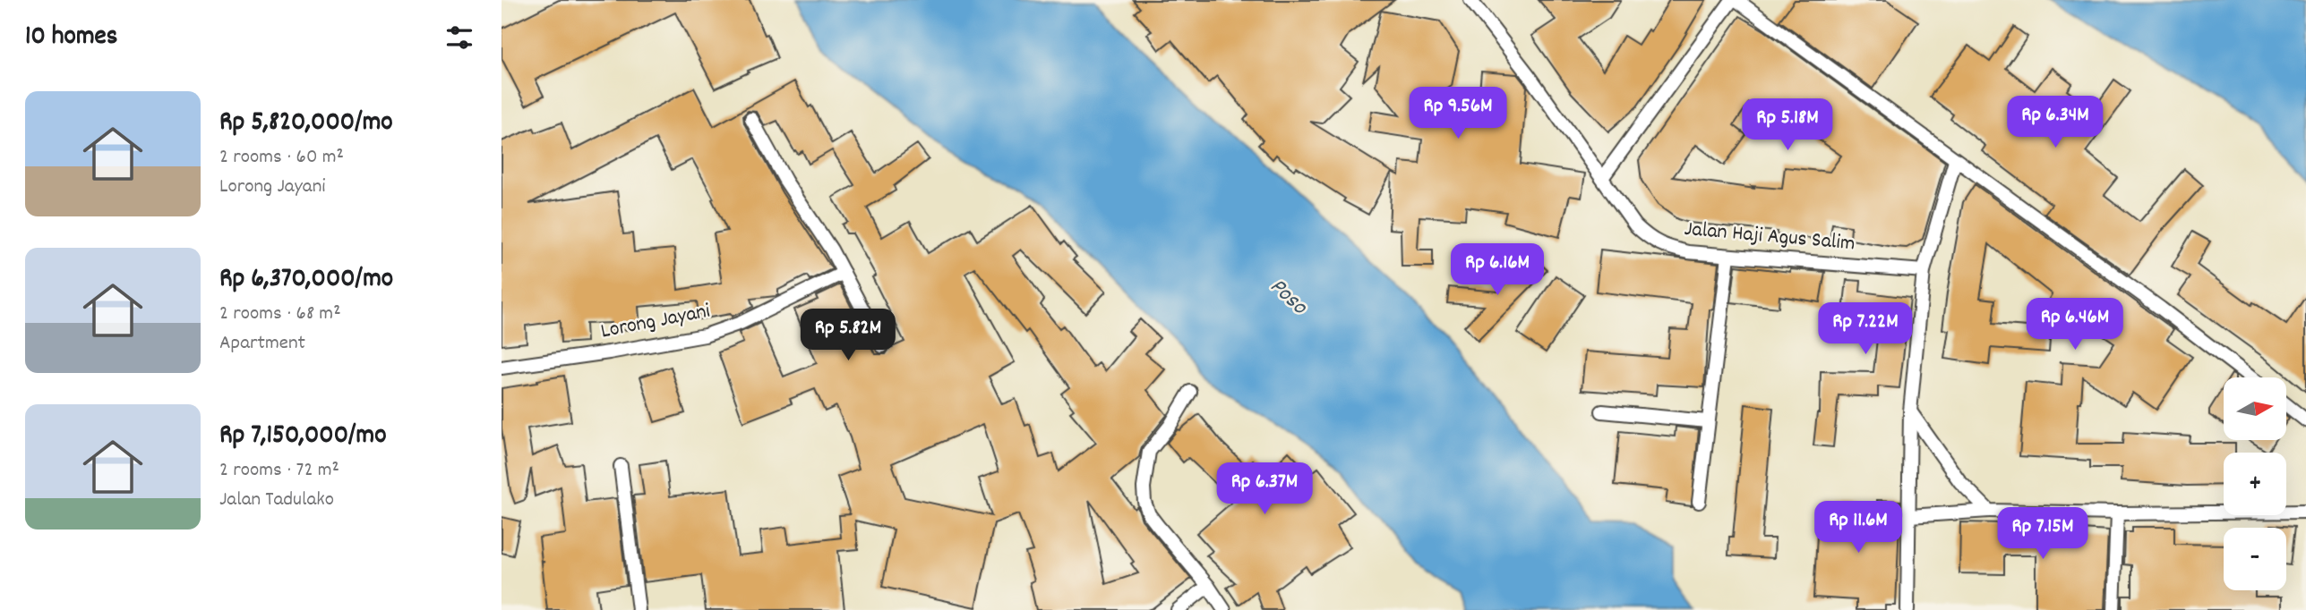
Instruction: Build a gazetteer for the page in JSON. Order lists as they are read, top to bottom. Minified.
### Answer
{"streets":{"street":["Jalan Haji Agus Salim","Lorong Jayani"]},"water":["Poso"],"north":"right","page":{"heading":"10 homes","list":[{"name":"Rp 5,820,000/mo","note":"2 rooms · 60 m² · Lorong Jayani"},{"name":"Rp 6,370,000/mo","note":"2 rooms · 68 m² · Apartment"},{"name":"Rp 7,150,000/mo","note":"2 rooms · 72 m² · Jalan Tadulako"}],"price":["Rp 9.56M","Rp 6.34M","Rp 5.18M","Rp 6.16M","Rp 6.46M","Rp 7.22M","Rp 5.82M","Rp 6.37M","Rp 11.6M","Rp 7.15M"],"map_buttons":["+","−"]}}
